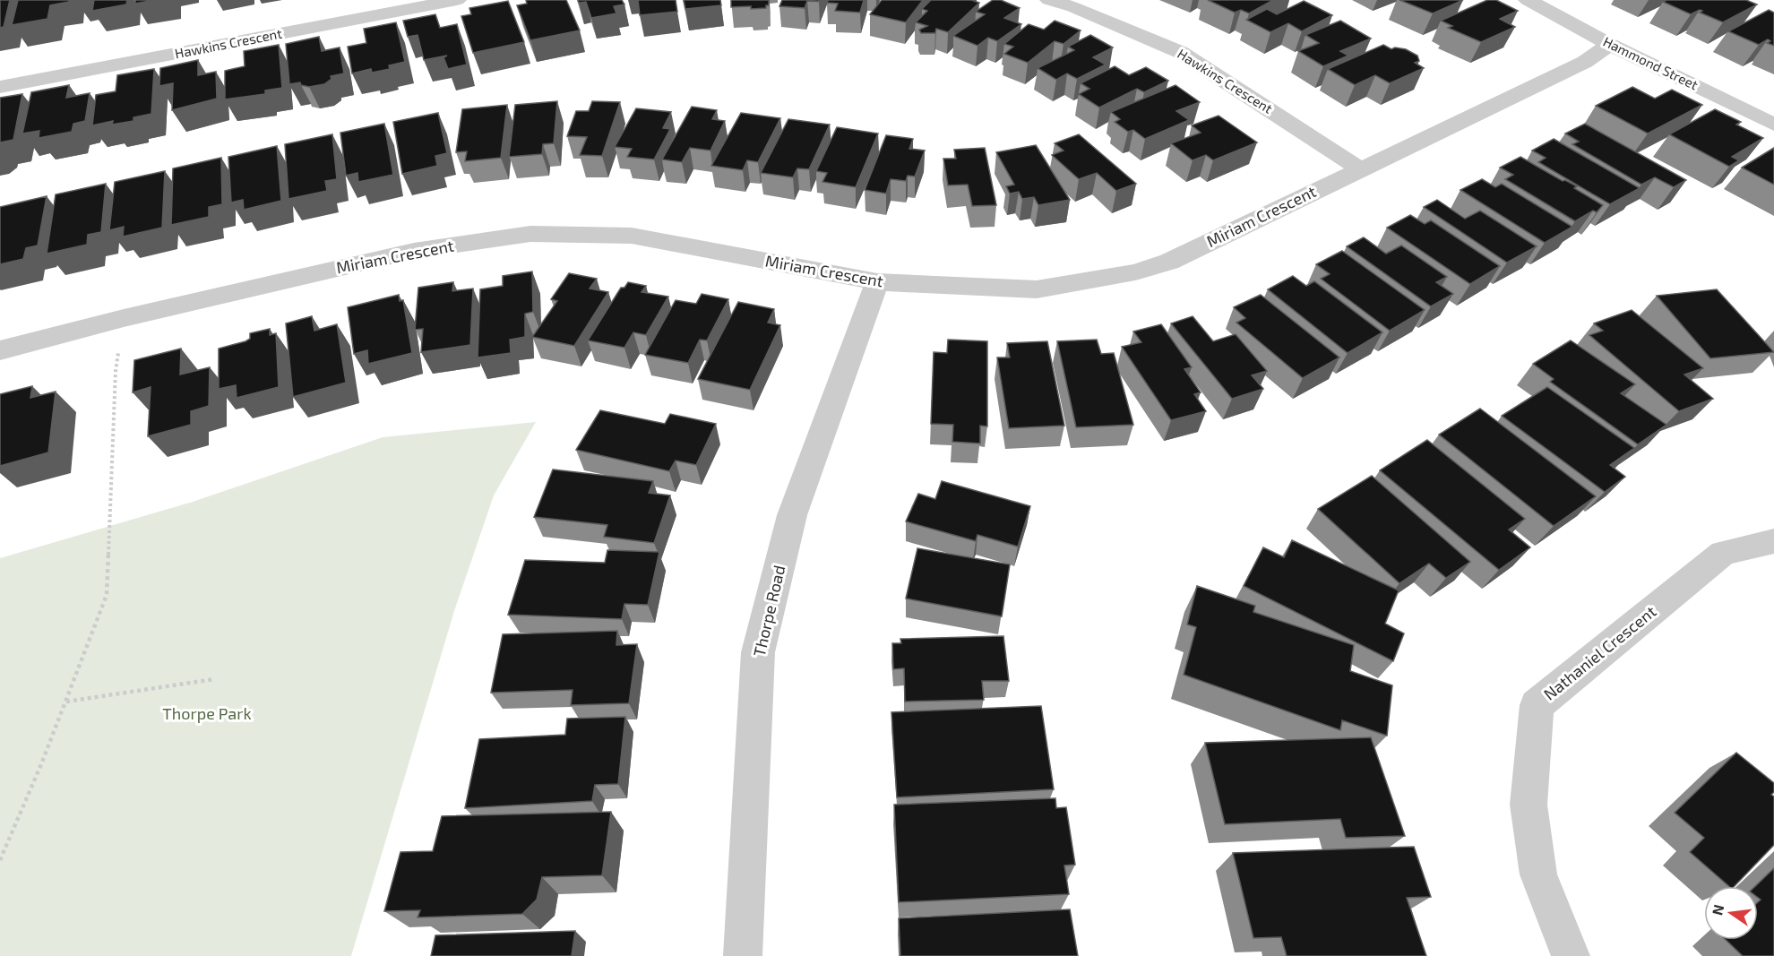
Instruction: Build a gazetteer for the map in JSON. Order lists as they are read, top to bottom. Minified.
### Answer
{"streets":{"street":["Hawkins Crescent","Hammond Street","Miriam Crescent","Thorpe Road","Nathaniel Crescent"]},"crossings":[["Hawkins Crescent","Miriam Crescent"],["Hammond Street","Miriam Crescent"],["Miriam Crescent","Thorpe Road"]],"parks":["Thorpe Park"],"north":"left"}
